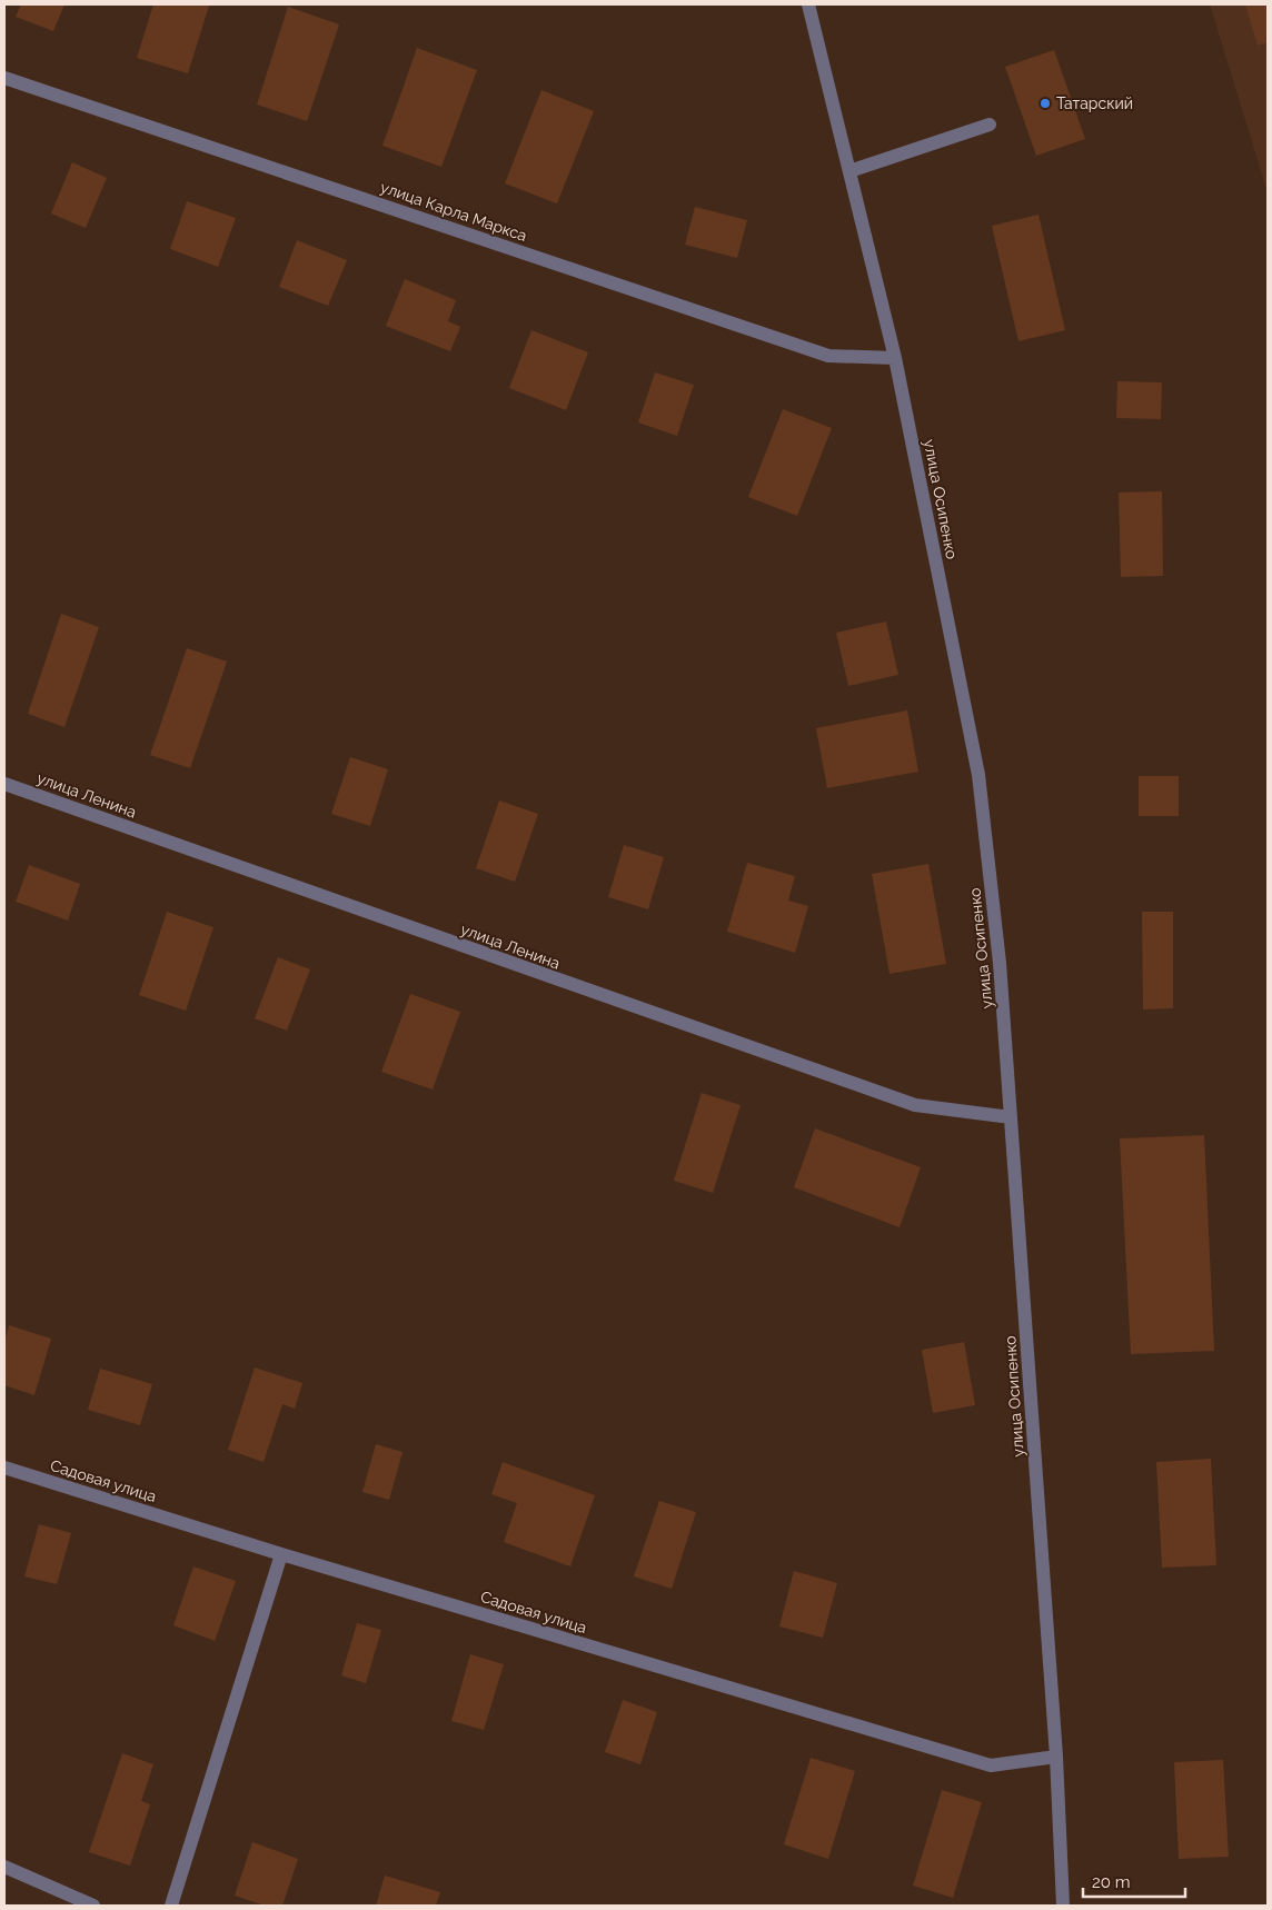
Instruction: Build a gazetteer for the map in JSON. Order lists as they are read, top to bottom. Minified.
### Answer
{"streets":{"street":["улица Карла Маркса","улица Осипенко","улица Ленина","Садовая улица"]},"crossings":[["улица Карла Маркса","улица Осипенко"],["улица Осипенко","улица Ленина"],["улица Осипенко","Садовая улица"]],"places":["Татарский"],"scale_bar":"20 m"}
